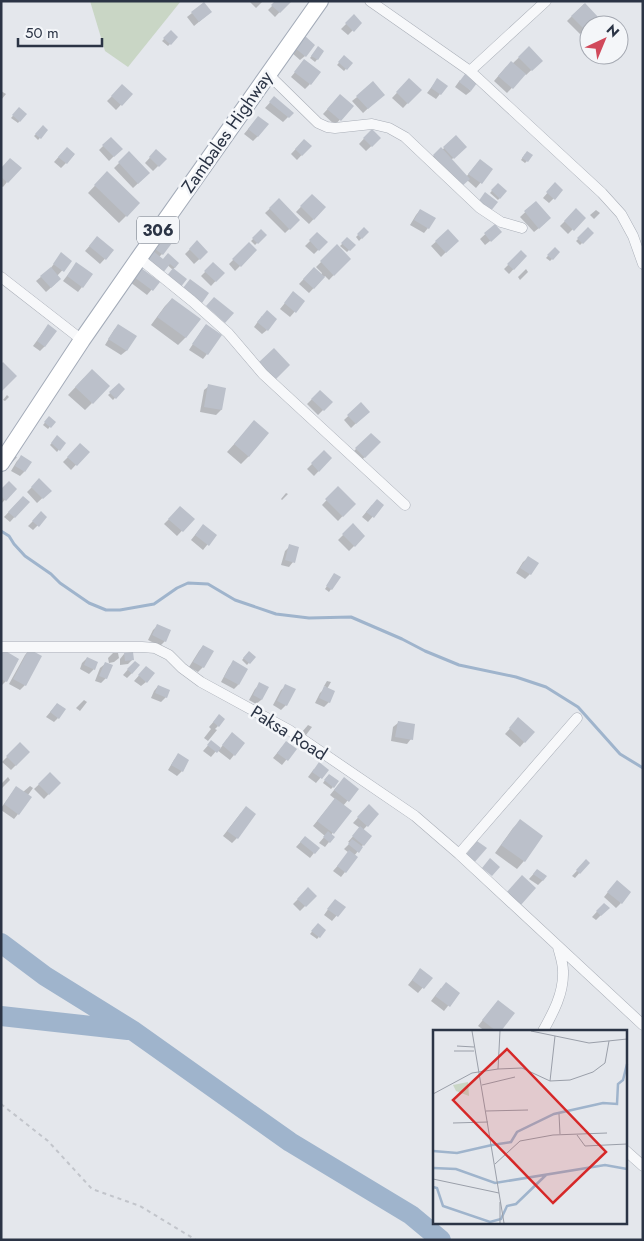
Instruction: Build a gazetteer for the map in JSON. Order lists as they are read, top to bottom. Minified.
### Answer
{"streets":{"main road":["Zambales Highway","306"],"street":["Paksa Road"]},"scale_bar":"50 m","north":"top right"}
